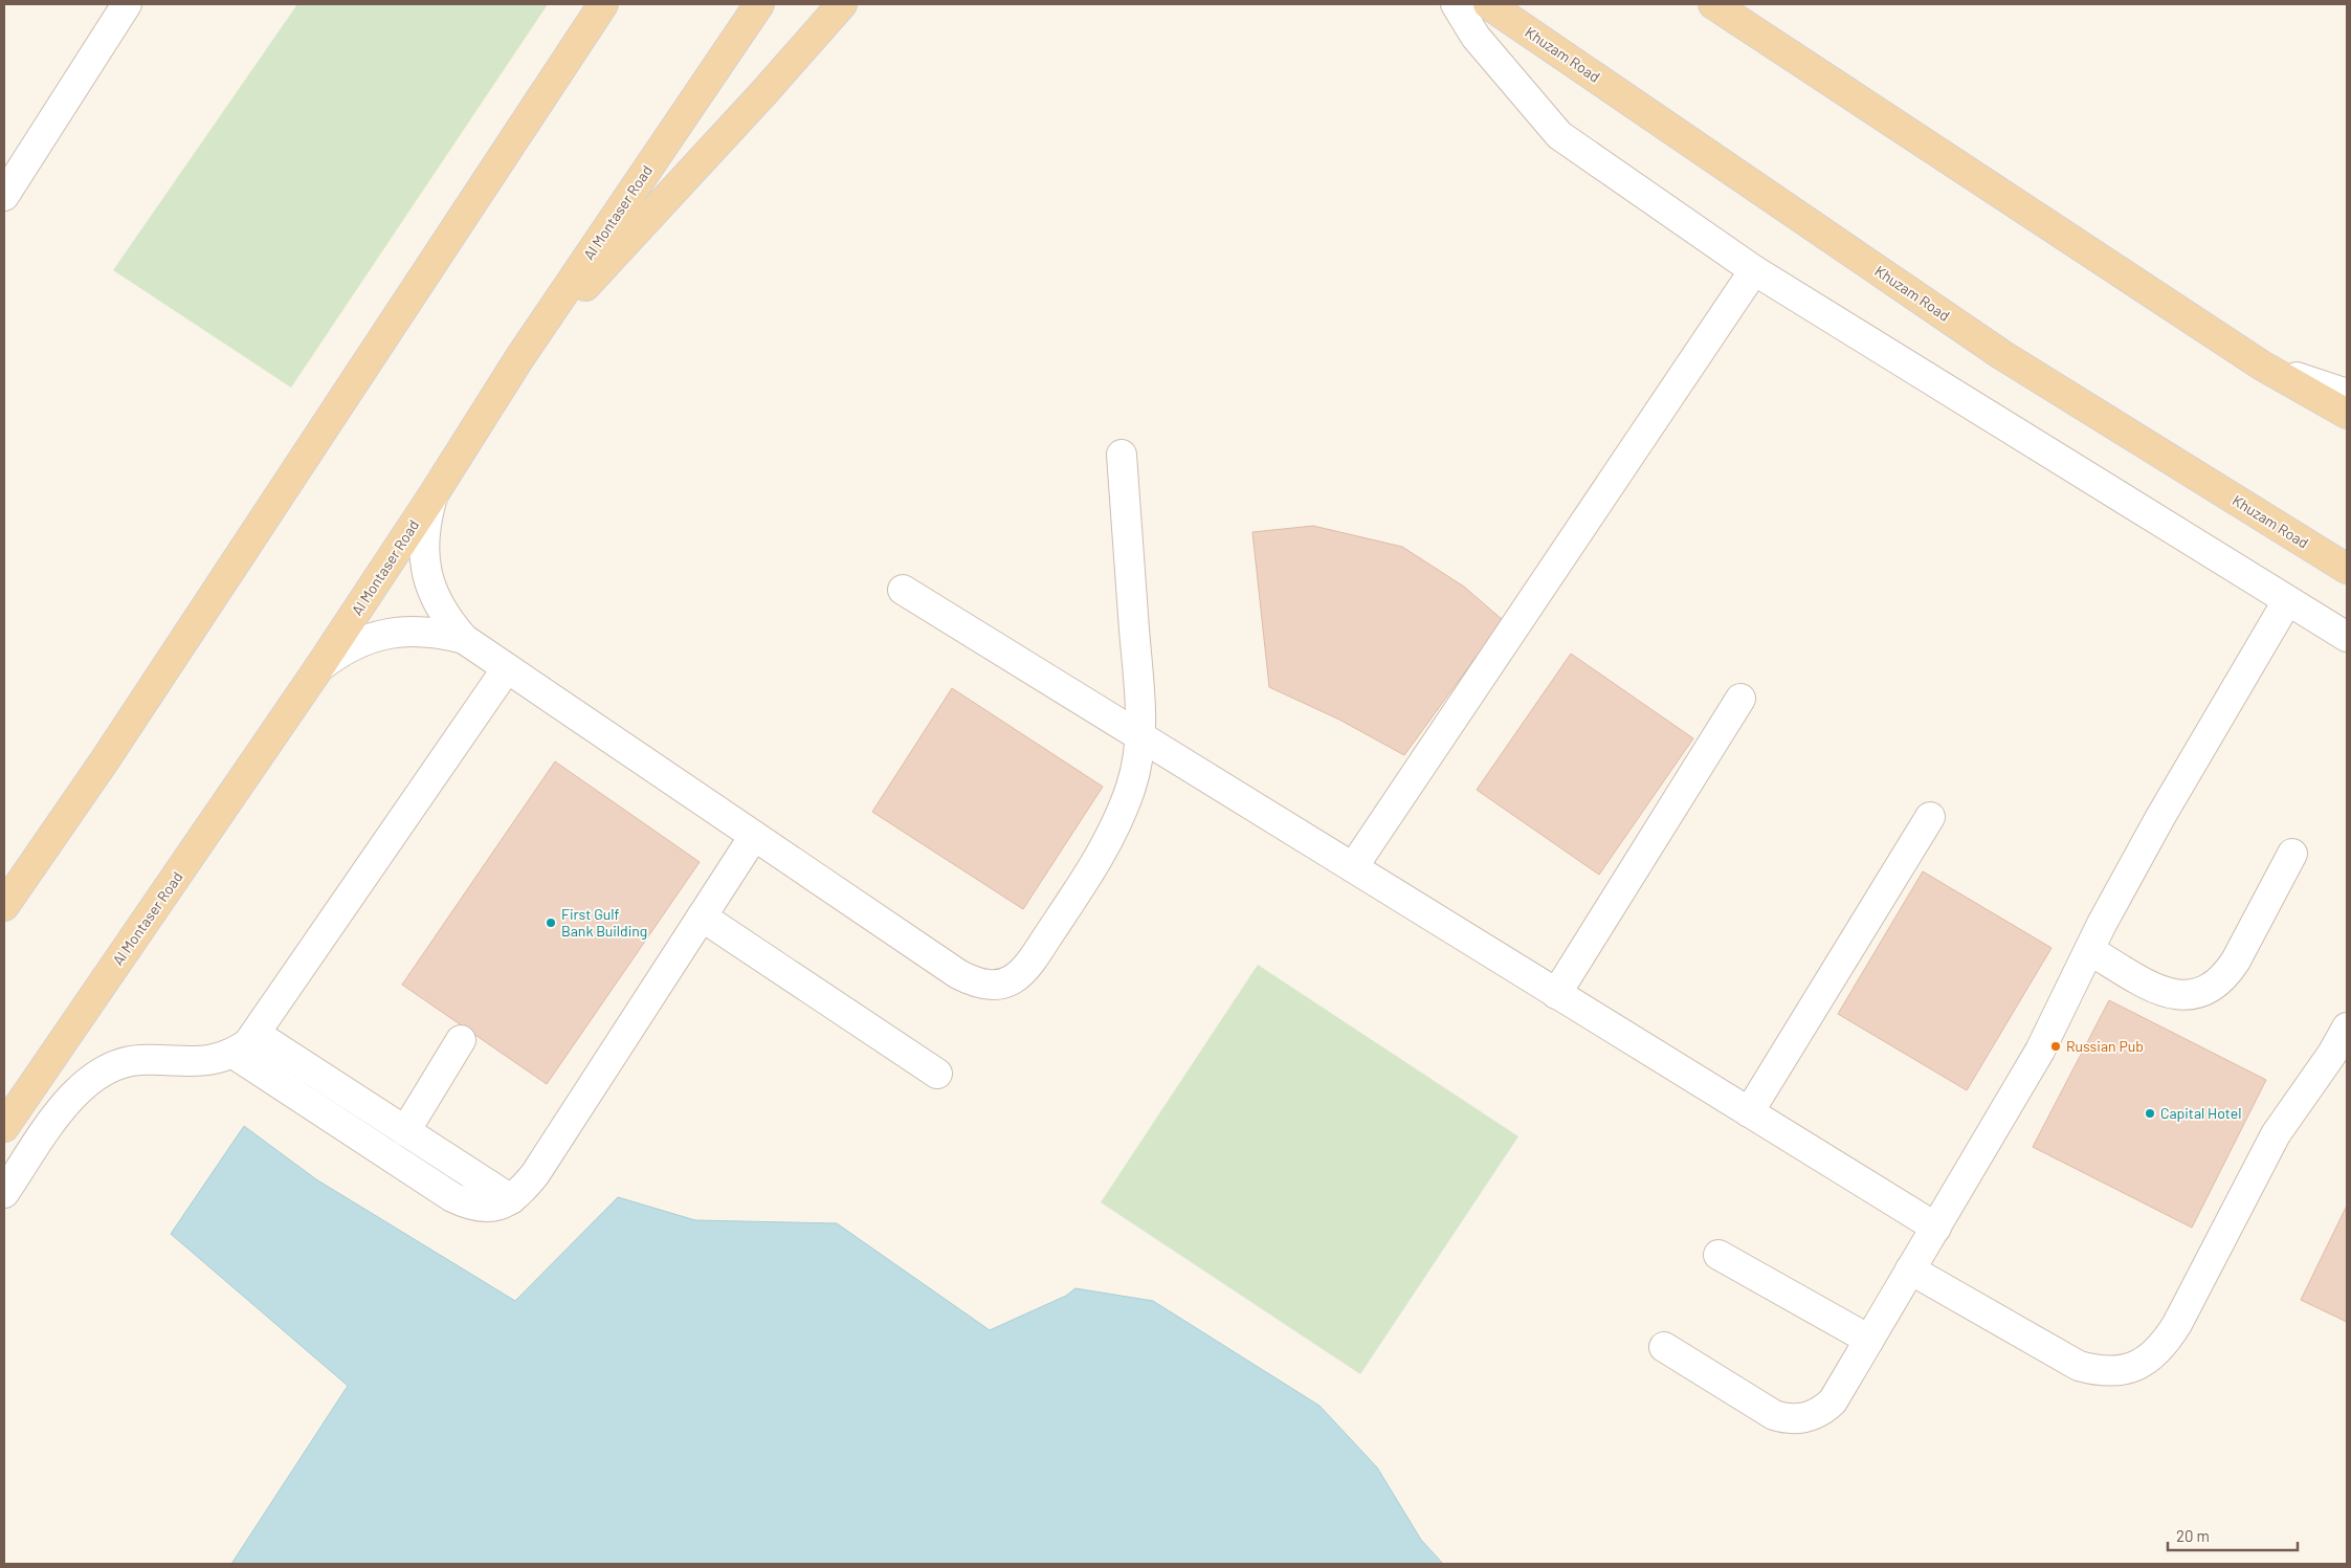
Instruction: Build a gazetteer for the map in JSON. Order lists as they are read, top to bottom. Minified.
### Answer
{"streets":{"main road":["Khuzam Road","Al Montaser Road"]},"places":["First Gulf Bank Building","Russian Pub","Capital Hotel"],"scale_bar":"20 m"}
